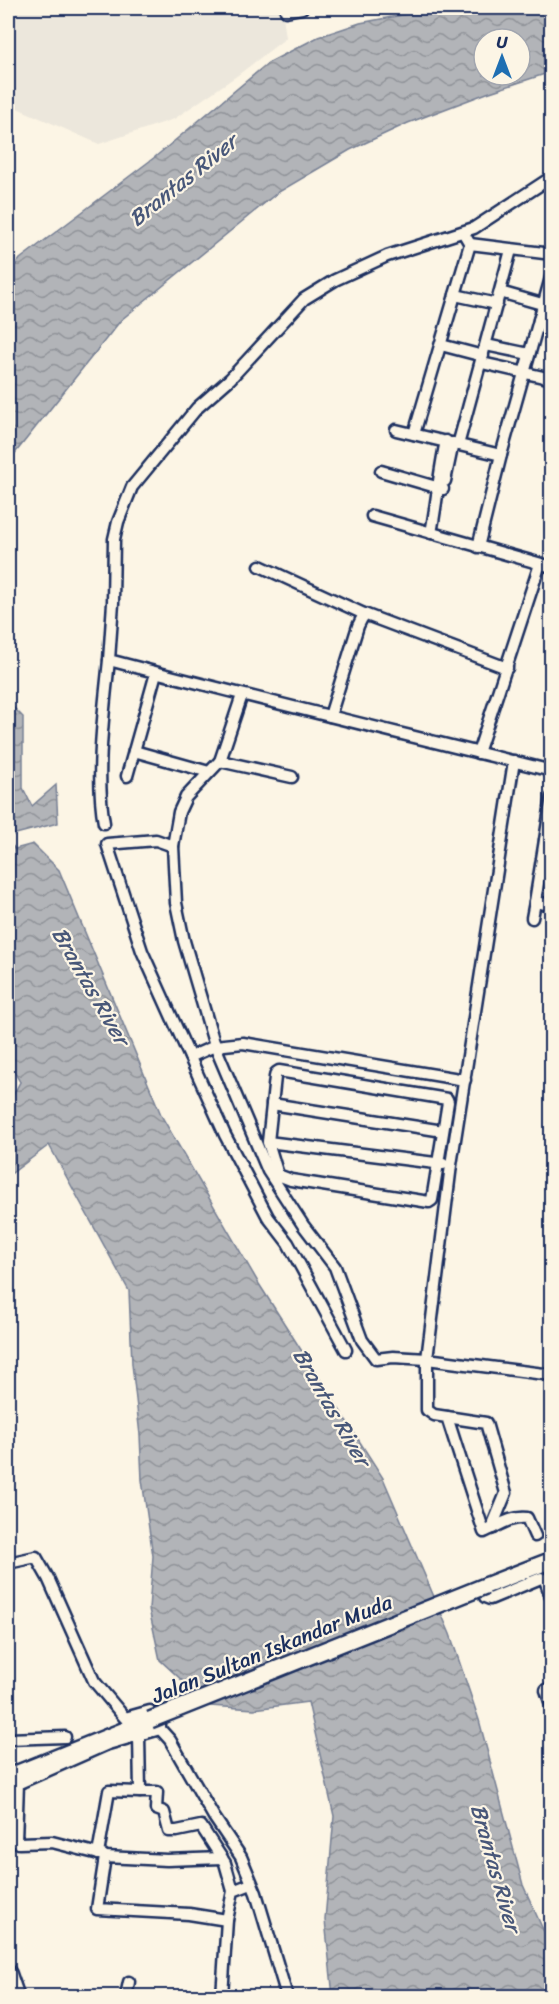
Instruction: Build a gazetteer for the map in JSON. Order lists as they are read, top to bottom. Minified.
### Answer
{"streets":{"highway":["Jalan Sultan Iskandar Muda"]},"water":["Brantas River"],"north":"top"}
